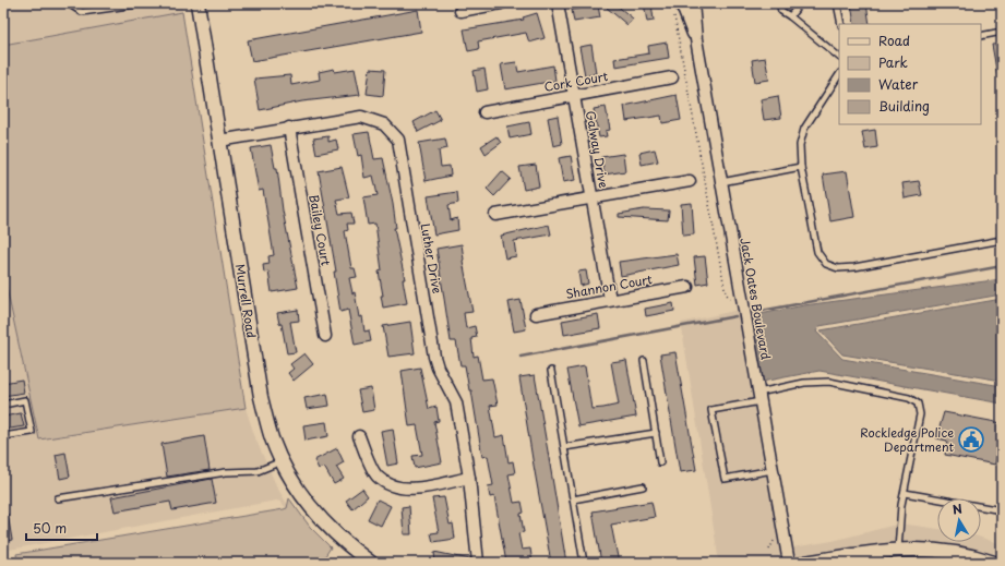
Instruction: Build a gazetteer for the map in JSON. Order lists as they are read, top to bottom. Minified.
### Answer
{"streets":{"street":["Cork Court","Galway Drive","Bailey Court","Luther Drive","Shannon Court","Jack Oates Boulevard","Murrell Road"]},"crossings":[["Cork Court","Galway Drive"],["Galway Drive","Shannon Court"],["Bailey Court","Luther Drive"],["Luther Drive","Murrell Road"]],"places":{"public building":["Rockledge Police Department"]},"legend":["Road","Park","Water","Building"],"scale_bar":"50 m","north":"top"}
